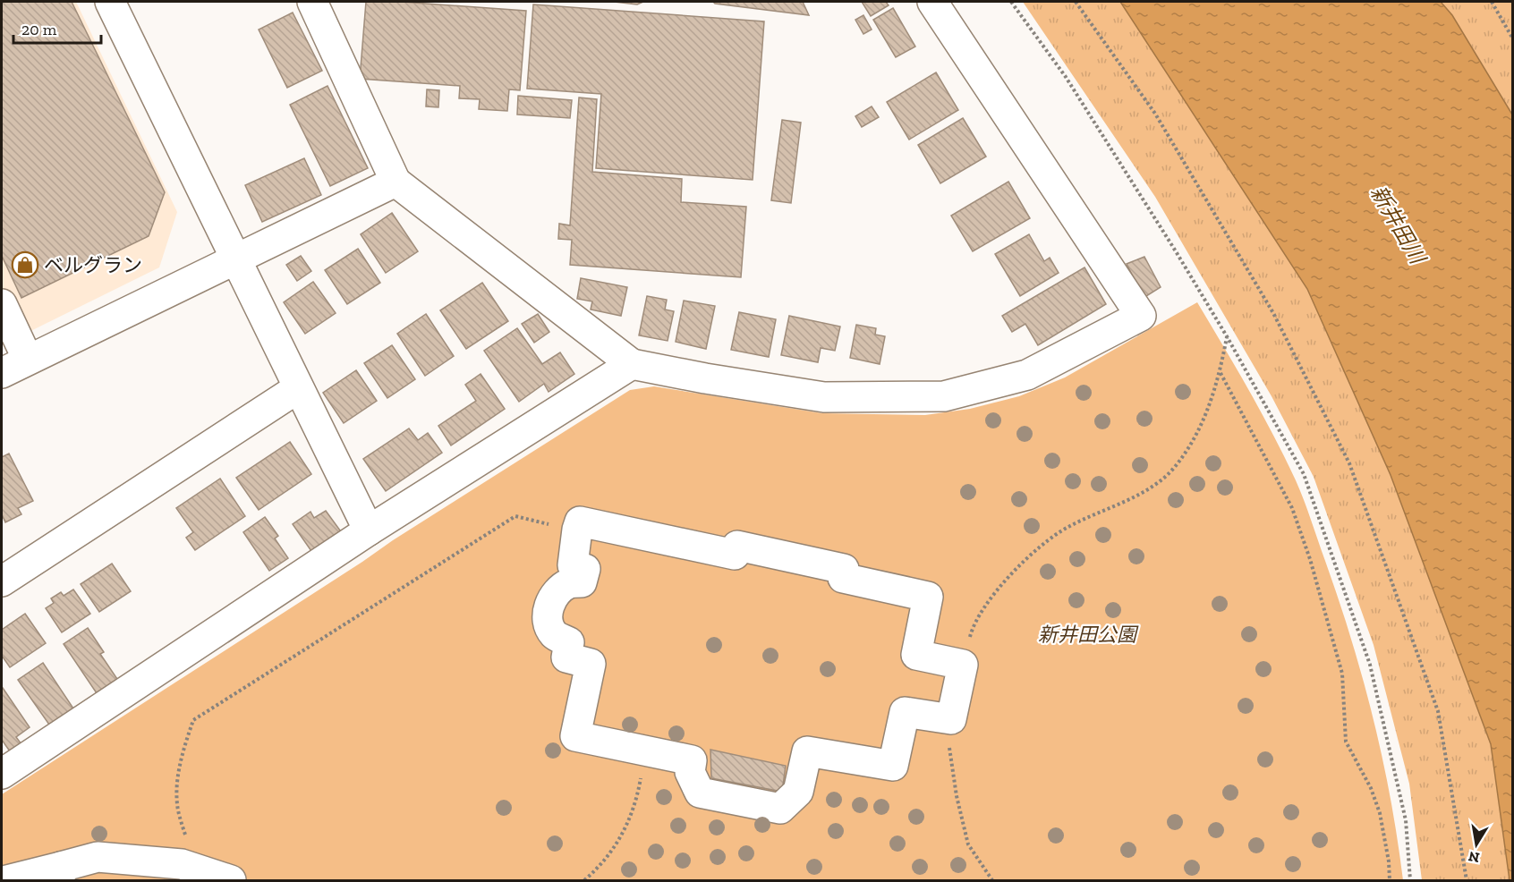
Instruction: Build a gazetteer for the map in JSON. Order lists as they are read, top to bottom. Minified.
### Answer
{"water":["新井田川"],"parks":["新井田公園"],"places":{"shop":["ベルグラン"]},"scale_bar":"20 m","north":"bottom"}
